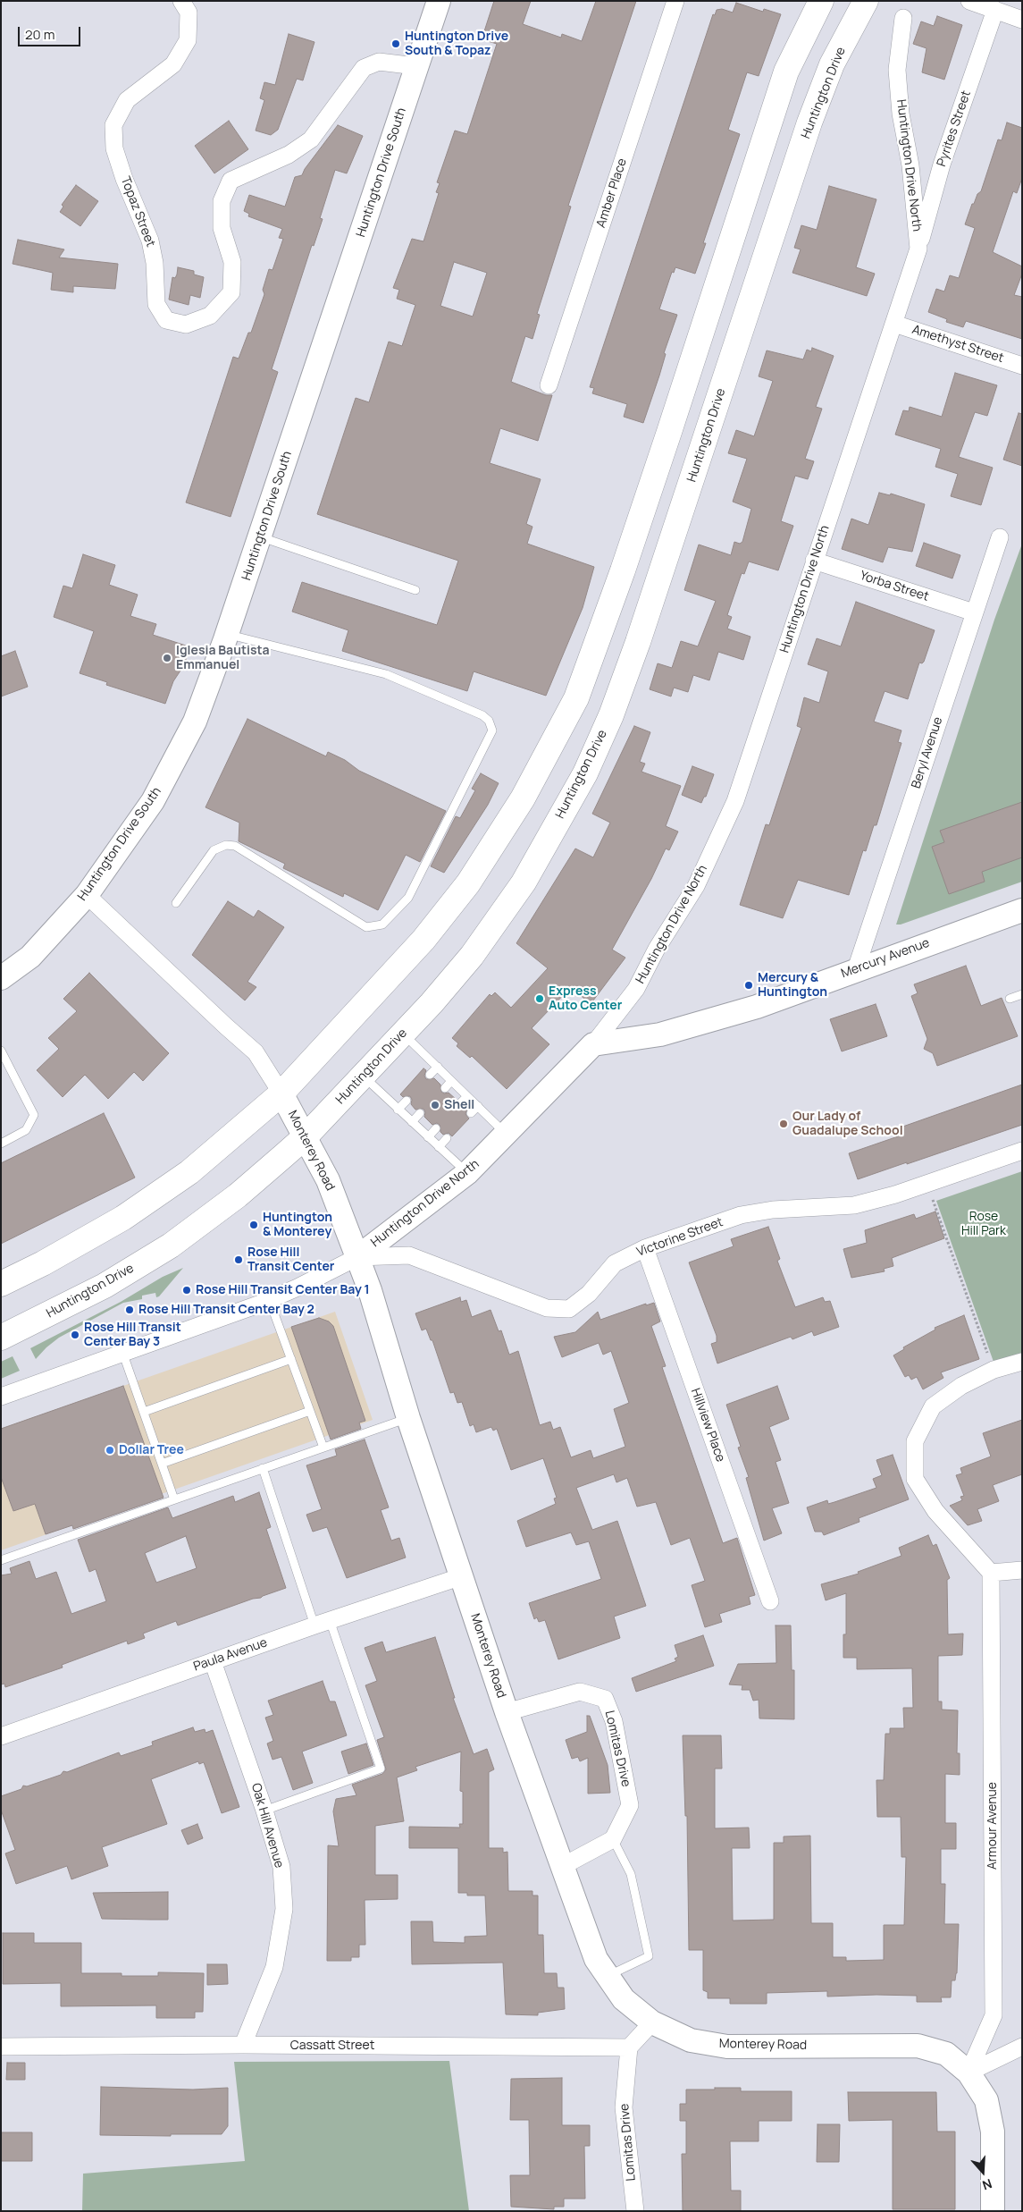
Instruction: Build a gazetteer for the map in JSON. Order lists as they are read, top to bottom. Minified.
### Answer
{"streets":{"main road":["Huntington Drive"],"street":["Pyrites Street","Huntington Drive North","Huntington Drive South","Amber Place","Topaz Street","Amethyst Street","Yorba Street","Beryl Avenue","Mercury Avenue","Monterey Road","Victorine Street","Hillview Place","Paula Avenue","Lomitas Drive","Oak Hill Avenue","Armour Avenue","Cassatt Street"]},"crossings":[["Huntington Drive","Monterey Road"],["Pyrites Street","Huntington Drive North"],["Huntington Drive North","Amethyst Street"],["Huntington Drive North","Yorba Street"],["Huntington Drive North","Mercury Avenue"],["Huntington Drive North","Monterey Road"],["Huntington Drive North","Victorine Street"],["Huntington Drive South","Topaz Street"],["Huntington Drive South","Monterey Road"],["Yorba Street","Beryl Avenue"],["Beryl Avenue","Mercury Avenue"],["Monterey Road","Victorine Street"],["Monterey Road","Paula Avenue"],["Monterey Road","Lomitas Drive"],["Monterey Road","Armour Avenue"],["Victorine Street","Hillview Place"],["Paula Avenue","Oak Hill Avenue"],["Lomitas Drive","Cassatt Street"],["Oak Hill Avenue","Cassatt Street"]],"parks":["Rose Hill Park"],"places":["Huntington Drive South & Topaz","Iglesia Bautista Emmanuel","Mercury & Huntington","Express Auto Center","Shell","Our Lady of Guadalupe School","Huntington & Monterey","Rose Hill Transit Center","Rose Hill Transit Center Bay 1","Rose Hill Transit Center Bay 2","Rose Hill Transit Center Bay 3","Dollar Tree"],"scale_bar":"20 m","north":"bottom"}
